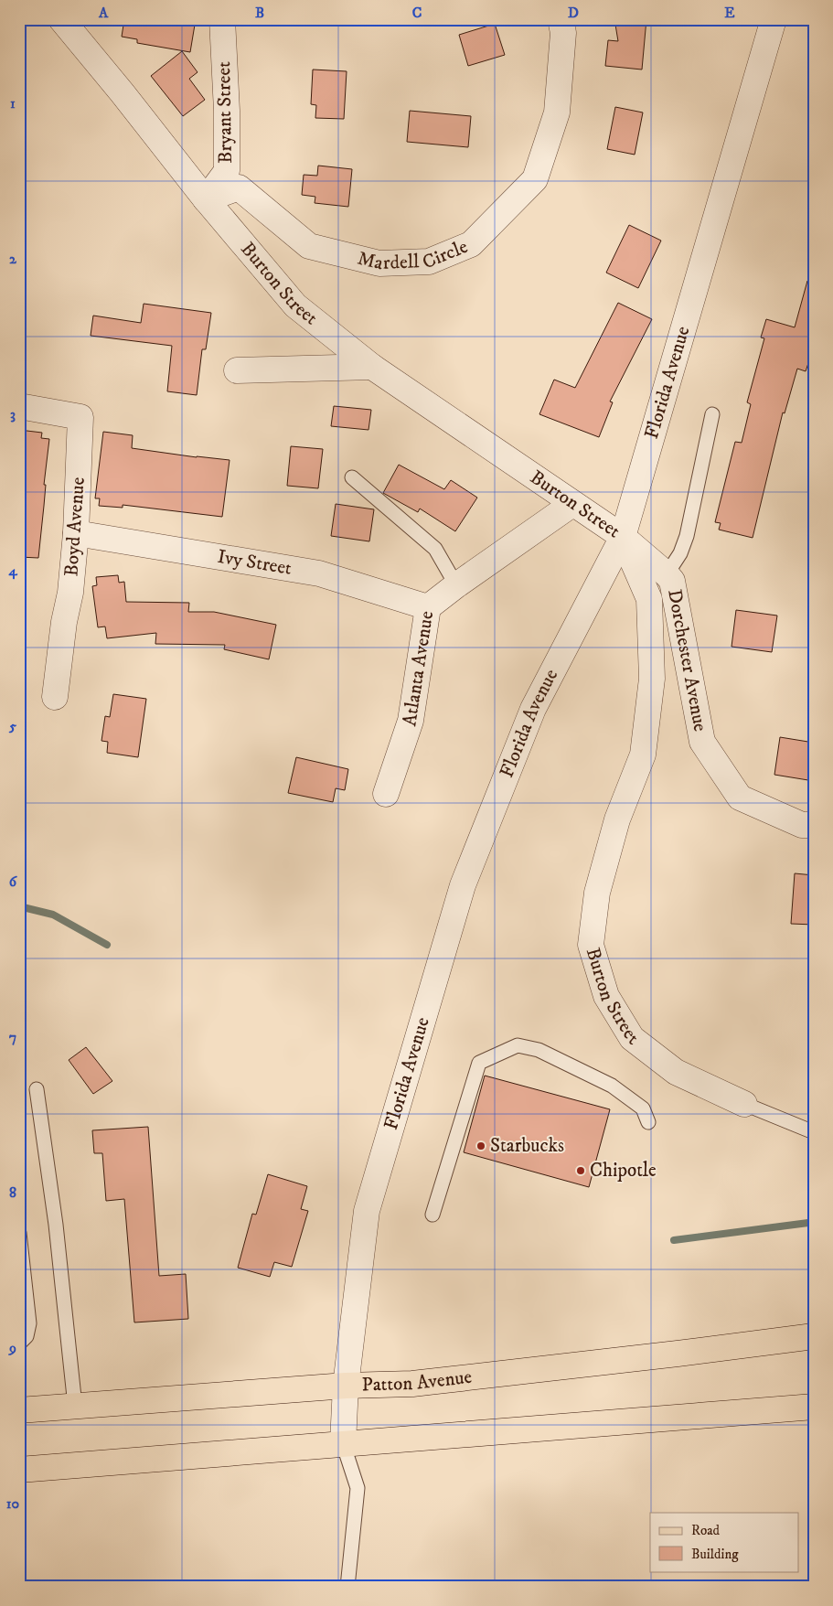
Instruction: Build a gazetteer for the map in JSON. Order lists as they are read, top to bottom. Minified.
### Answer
{"streets":{"main road":["Patton Avenue"],"street":["Bryant Street","Mardell Circle","Burton Street","Florida Avenue","Boyd Avenue","Ivy Street","Dorchester Avenue","Atlanta Avenue"]},"crossings":[["Bryant Street","Mardell Circle"],["Bryant Street","Burton Street"],["Mardell Circle","Burton Street"],["Burton Street","Florida Avenue"],["Burton Street","Dorchester Avenue"],["Burton Street","Atlanta Avenue"],["Florida Avenue","Dorchester Avenue"],["Florida Avenue","Patton Avenue"],["Boyd Avenue","Ivy Street"],["Ivy Street","Atlanta Avenue"]],"places":["Starbucks","Chipotle"],"legend":["Road","Building"],"grid":{"columns":["A","B","C","D","E"],"rows":["1","2","3","4","5","6","7","8","9","10"]}}
